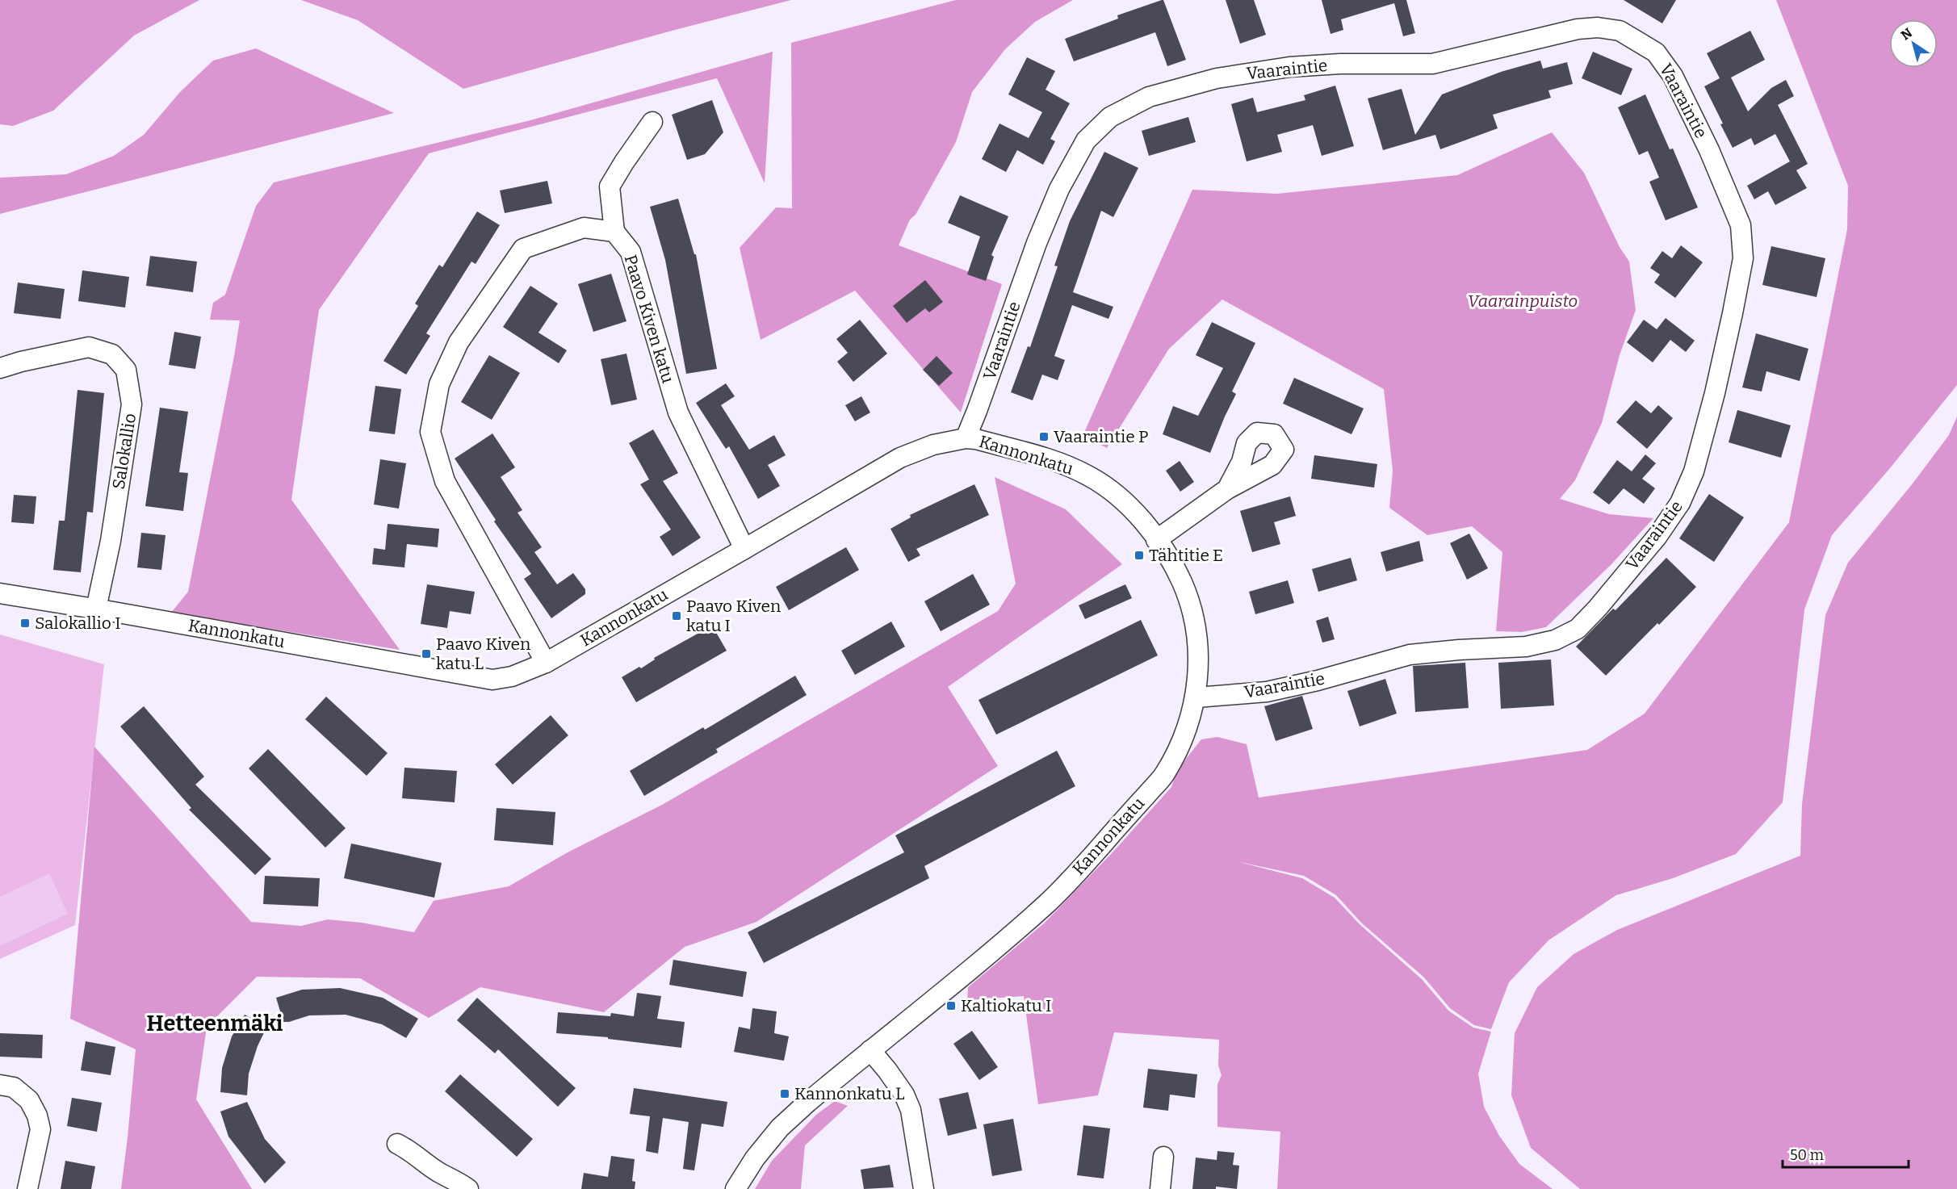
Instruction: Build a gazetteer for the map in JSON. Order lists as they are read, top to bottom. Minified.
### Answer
{"streets":{"street":["Vaaraintie","Paavo Kiven katu","Salokallio","Kannonkatu"]},"crossings":[["Vaaraintie","Kannonkatu"],["Paavo Kiven katu","Kannonkatu"],["Salokallio","Kannonkatu"]],"districts":["Hetteenmäki"],"parks":["Vaarainpuisto"],"places":{"transit":["Vaaraintie P","Tähtitie E","Paavo Kiven katu I","Salokallio I","Paavo Kiven katu L","Kaltiokatu I","Kannonkatu L"]},"scale_bar":"50 m","north":"top left"}
